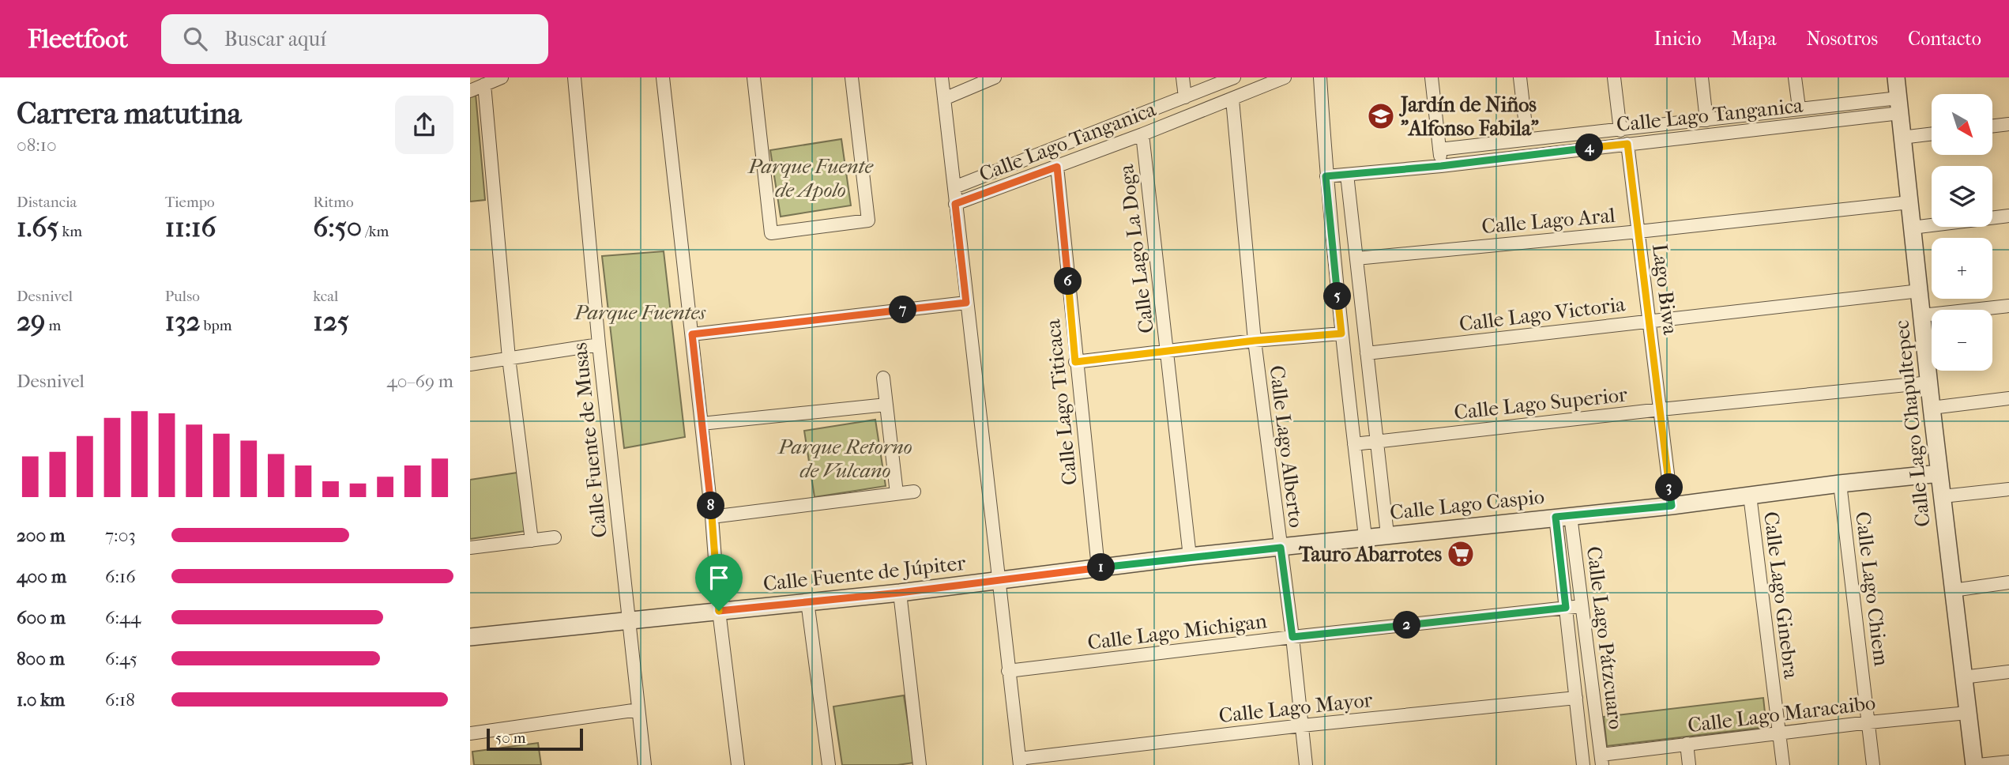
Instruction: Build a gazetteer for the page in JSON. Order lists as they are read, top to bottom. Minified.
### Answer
{"streets":{"street":["Calle Lago Tanganica","Calle Lago Aral","Calle Lago La Doga","Lago Biwa","Calle Lago Victoria","Calle Lago Titicaca","Calle Lago Superior","Calle Lago Chapultepec","Calle Fuente de Musas","Calle Lago Alberto","Calle Lago Caspio","Calle Fuente de Júpiter","Calle Lago Chiem","Calle Lago Ginebra","Calle Lago Michigan","Calle Lago Pátzcuaro","Calle Lago Mayor","Calle Lago Maracaibo"]},"crossings":[["Calle Lago Tanganica","Calle Lago La Doga"],["Calle Lago Tanganica","Lago Biwa"],["Calle Lago Tanganica","Calle Lago Titicaca"],["Calle Lago Tanganica","Calle Lago Chapultepec"],["Calle Lago Tanganica","Calle Lago Alberto"],["Calle Lago Aral","Lago Biwa"],["Calle Lago Aral","Calle Lago Chapultepec"],["Calle Lago La Doga","Calle Lago Caspio"],["Lago Biwa","Calle Lago Victoria"],["Lago Biwa","Calle Lago Superior"],["Lago Biwa","Calle Lago Caspio"],["Calle Lago Victoria","Calle Lago Chapultepec"],["Calle Lago Titicaca","Calle Lago Caspio"],["Calle Lago Superior","Calle Lago Chapultepec"],["Calle Lago Chapultepec","Calle Lago Caspio"],["Calle Lago Chapultepec","Calle Lago Maracaibo"],["Calle Fuente de Musas","Calle Fuente de Júpiter"],["Calle Lago Alberto","Calle Lago Caspio"],["Calle Lago Alberto","Calle Lago Michigan"],["Calle Lago Alberto","Calle Lago Mayor"],["Calle Lago Caspio","Calle Fuente de Júpiter"],["Calle Lago Caspio","Calle Lago Chiem"],["Calle Lago Caspio","Calle Lago Ginebra"],["Calle Lago Caspio","Calle Lago Pátzcuaro"],["Calle Lago Chiem","Calle Lago Maracaibo"],["Calle Lago Ginebra","Calle Lago Maracaibo"],["Calle Lago Michigan","Calle Lago Pátzcuaro"],["Calle Lago Pátzcuaro","Calle Lago Mayor"],["Calle Lago Pátzcuaro","Calle Lago Maracaibo"]],"parks":["Parque Fuente de Apolo","Parque Fuentes","Parque Retorno de Vulcano"],"places":{"school or university":["Jardín de Niños \"Alfonso Fabila\""],"supermarket":["Tauro Abarrotes"]},"scale_bar":"50 m","north":"bottom right","page":{"header":"Fleetfoot","search":"Buscar aquí","nav":["Inicio","Mapa","Nosotros","Contacto"],"heading":["Carrera matutina","08:10"],"map_buttons":["+","−"],"pins":["4","6","5","7","3","8","1","2"],"stats":[["Distancia","1.65 km"],["Tiempo","11:16"],["Ritmo","6:50 /km"],["Desnivel","29 m"],["Pulso","132 bpm"],["kcal","125"]],"chart":["Desnivel","40–69 m"],"list":[{"name":"200 m","note":"7:03"},{"name":"400 m","note":"6:16"},{"name":"600 m","note":"6:44"},{"name":"800 m","note":"6:45"},{"name":"1.0 km","note":"6:18"}],"scale":"50 m"}}
